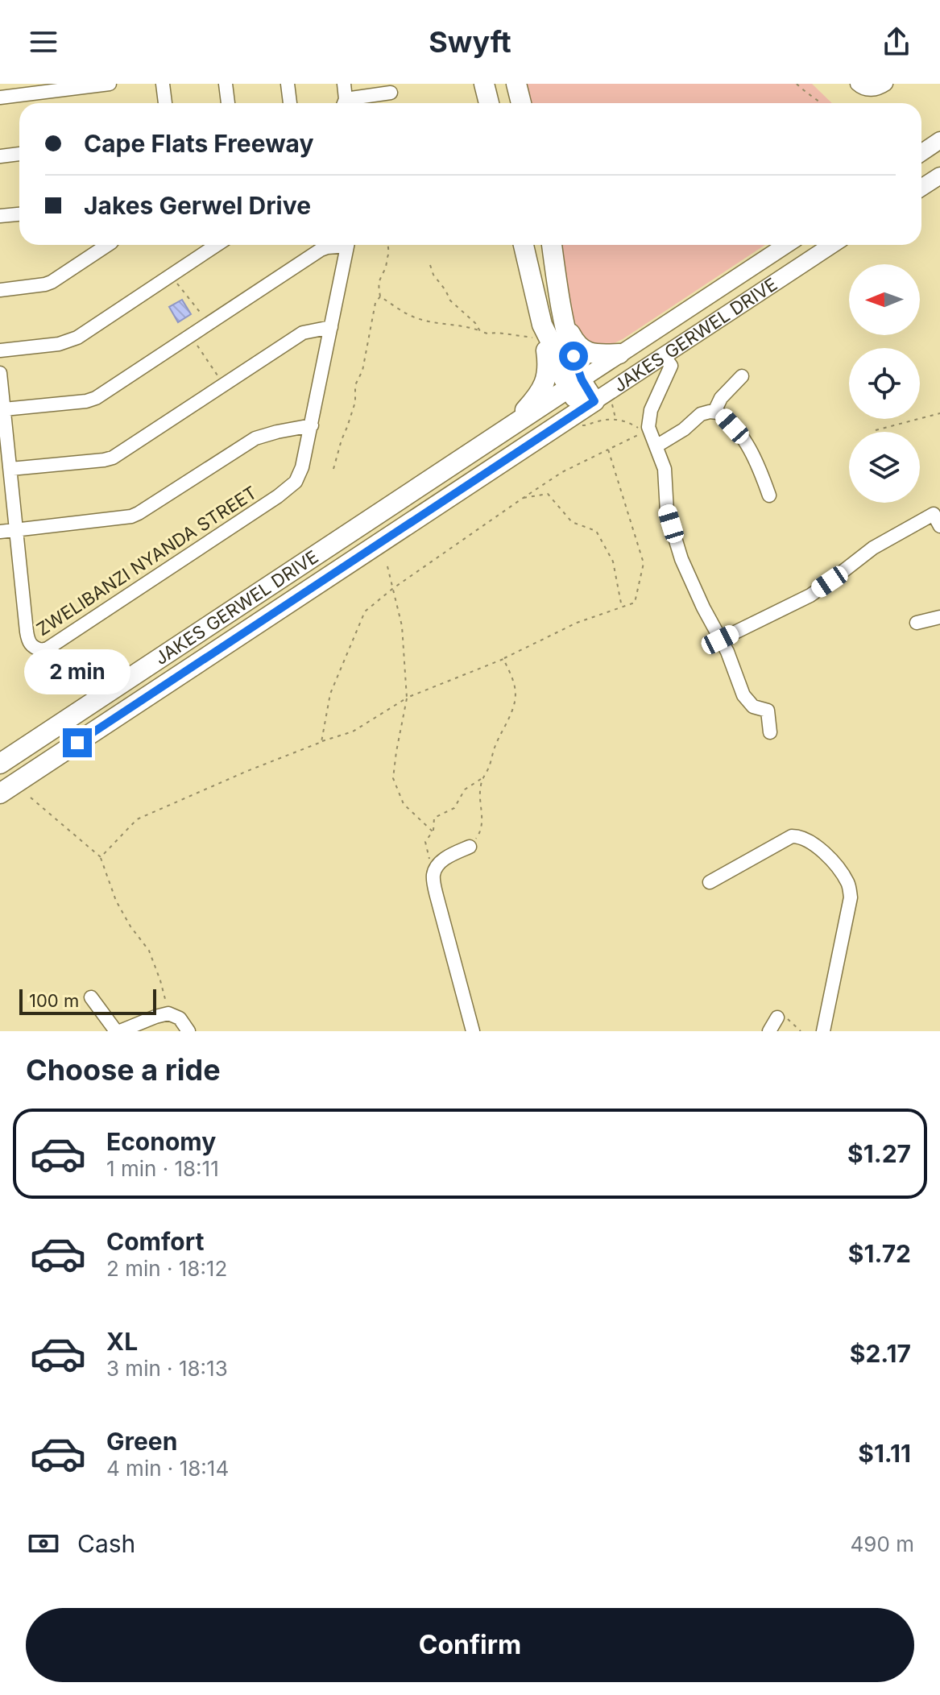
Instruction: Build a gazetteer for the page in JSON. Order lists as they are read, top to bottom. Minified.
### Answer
{"streets":{"highway":["JAKES GERWEL DRIVE"],"street":["ZWELIBANZI NYANDA STREET"]},"scale_bar":"100 m","north":"left","page":{"header":"Swyft","banner":["Cape Flats Freeway","Jakes Gerwel Drive"],"bubble":"2 min","scale":"100 m","heading":"Choose a ride","list":[{"name":"Economy","note":"1 min · 18:11","value":"$1.27"},{"name":"Comfort","note":"2 min · 18:12","value":"$1.72"},{"name":"XL","note":"3 min · 18:13","value":"$2.17"},{"name":"Green","note":"4 min · 18:14","value":"$1.11"}],"pay":["Cash","490 m"],"buttons":"Confirm"}}
